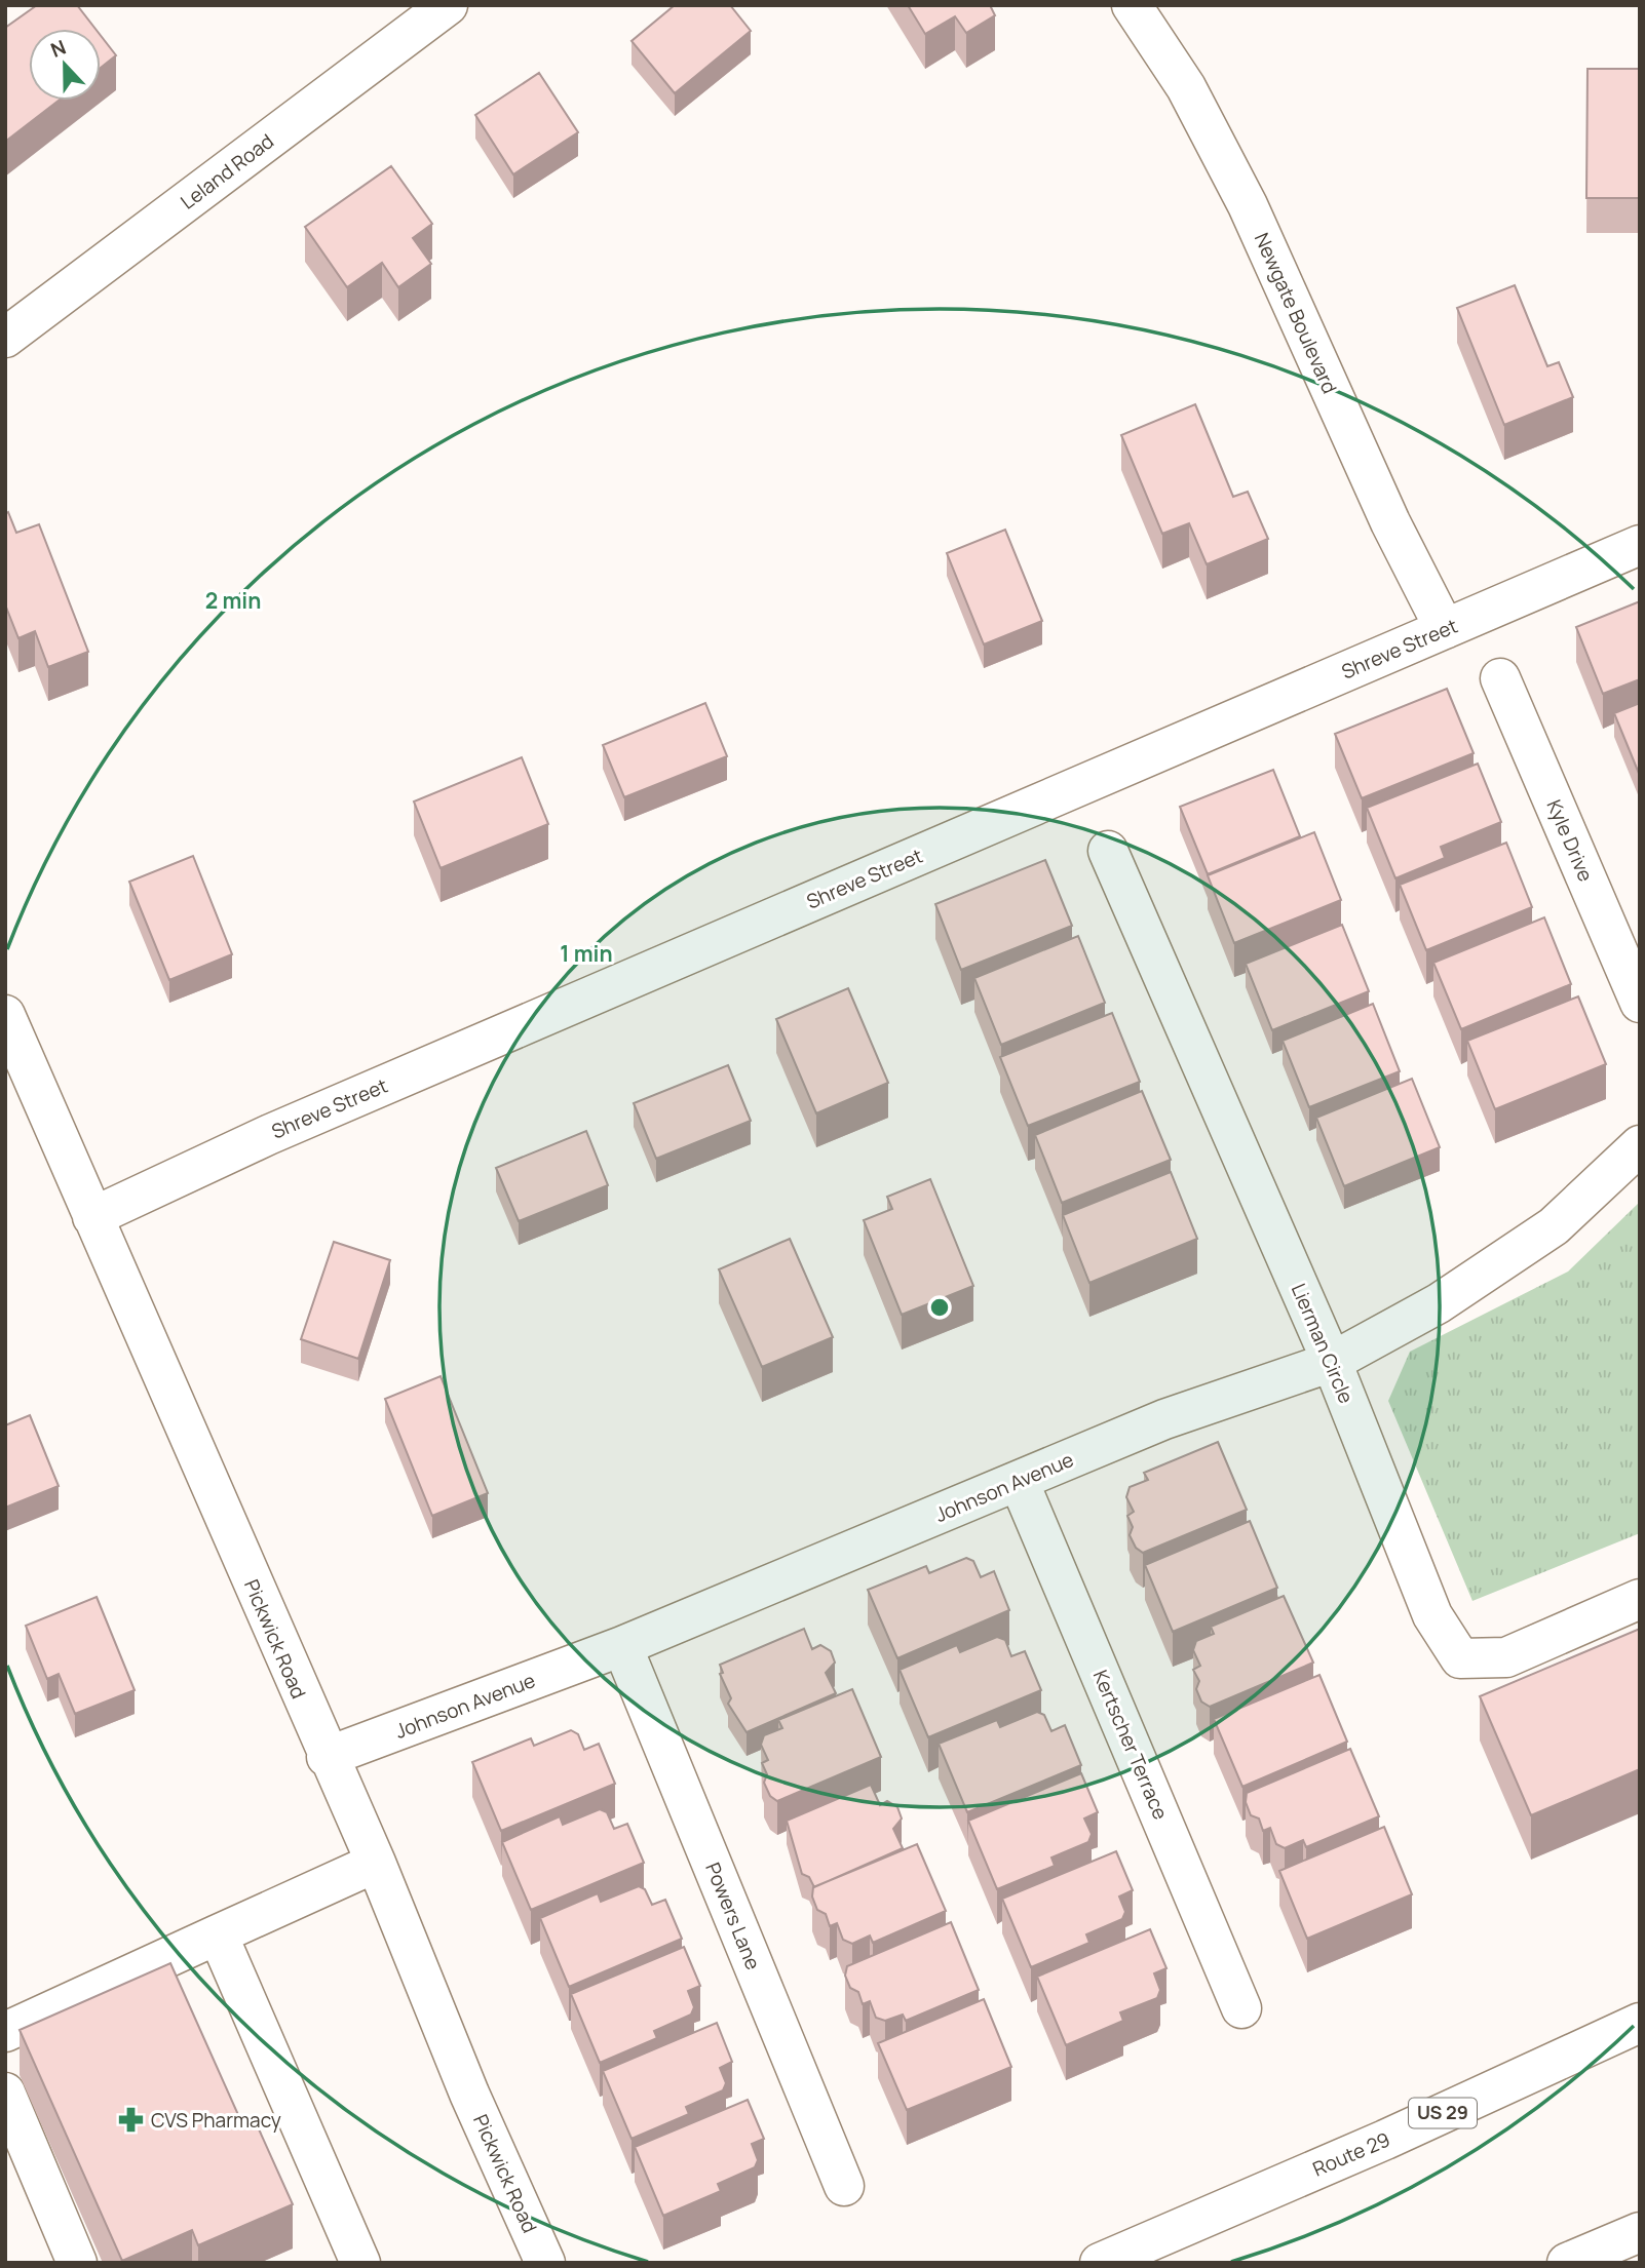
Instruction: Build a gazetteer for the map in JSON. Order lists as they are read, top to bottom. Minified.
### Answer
{"streets":{"street":["Leland Road","Newgate Boulevard","Shreve Street","Kyle Drive","Lierman Circle","Johnson Avenue","Pickwick Road","Kertscher Terrace","Powers Lane","US 29","Route 29"]},"crossings":[["Newgate Boulevard","Shreve Street"],["Shreve Street","Pickwick Road"],["Lierman Circle","Johnson Avenue"],["Johnson Avenue","Pickwick Road"],["Johnson Avenue","Kertscher Terrace"],["Johnson Avenue","Powers Lane"]],"places":{"pharmacy":["CVS Pharmacy"]},"north":"top","rings":["2 min","1 min"]}
